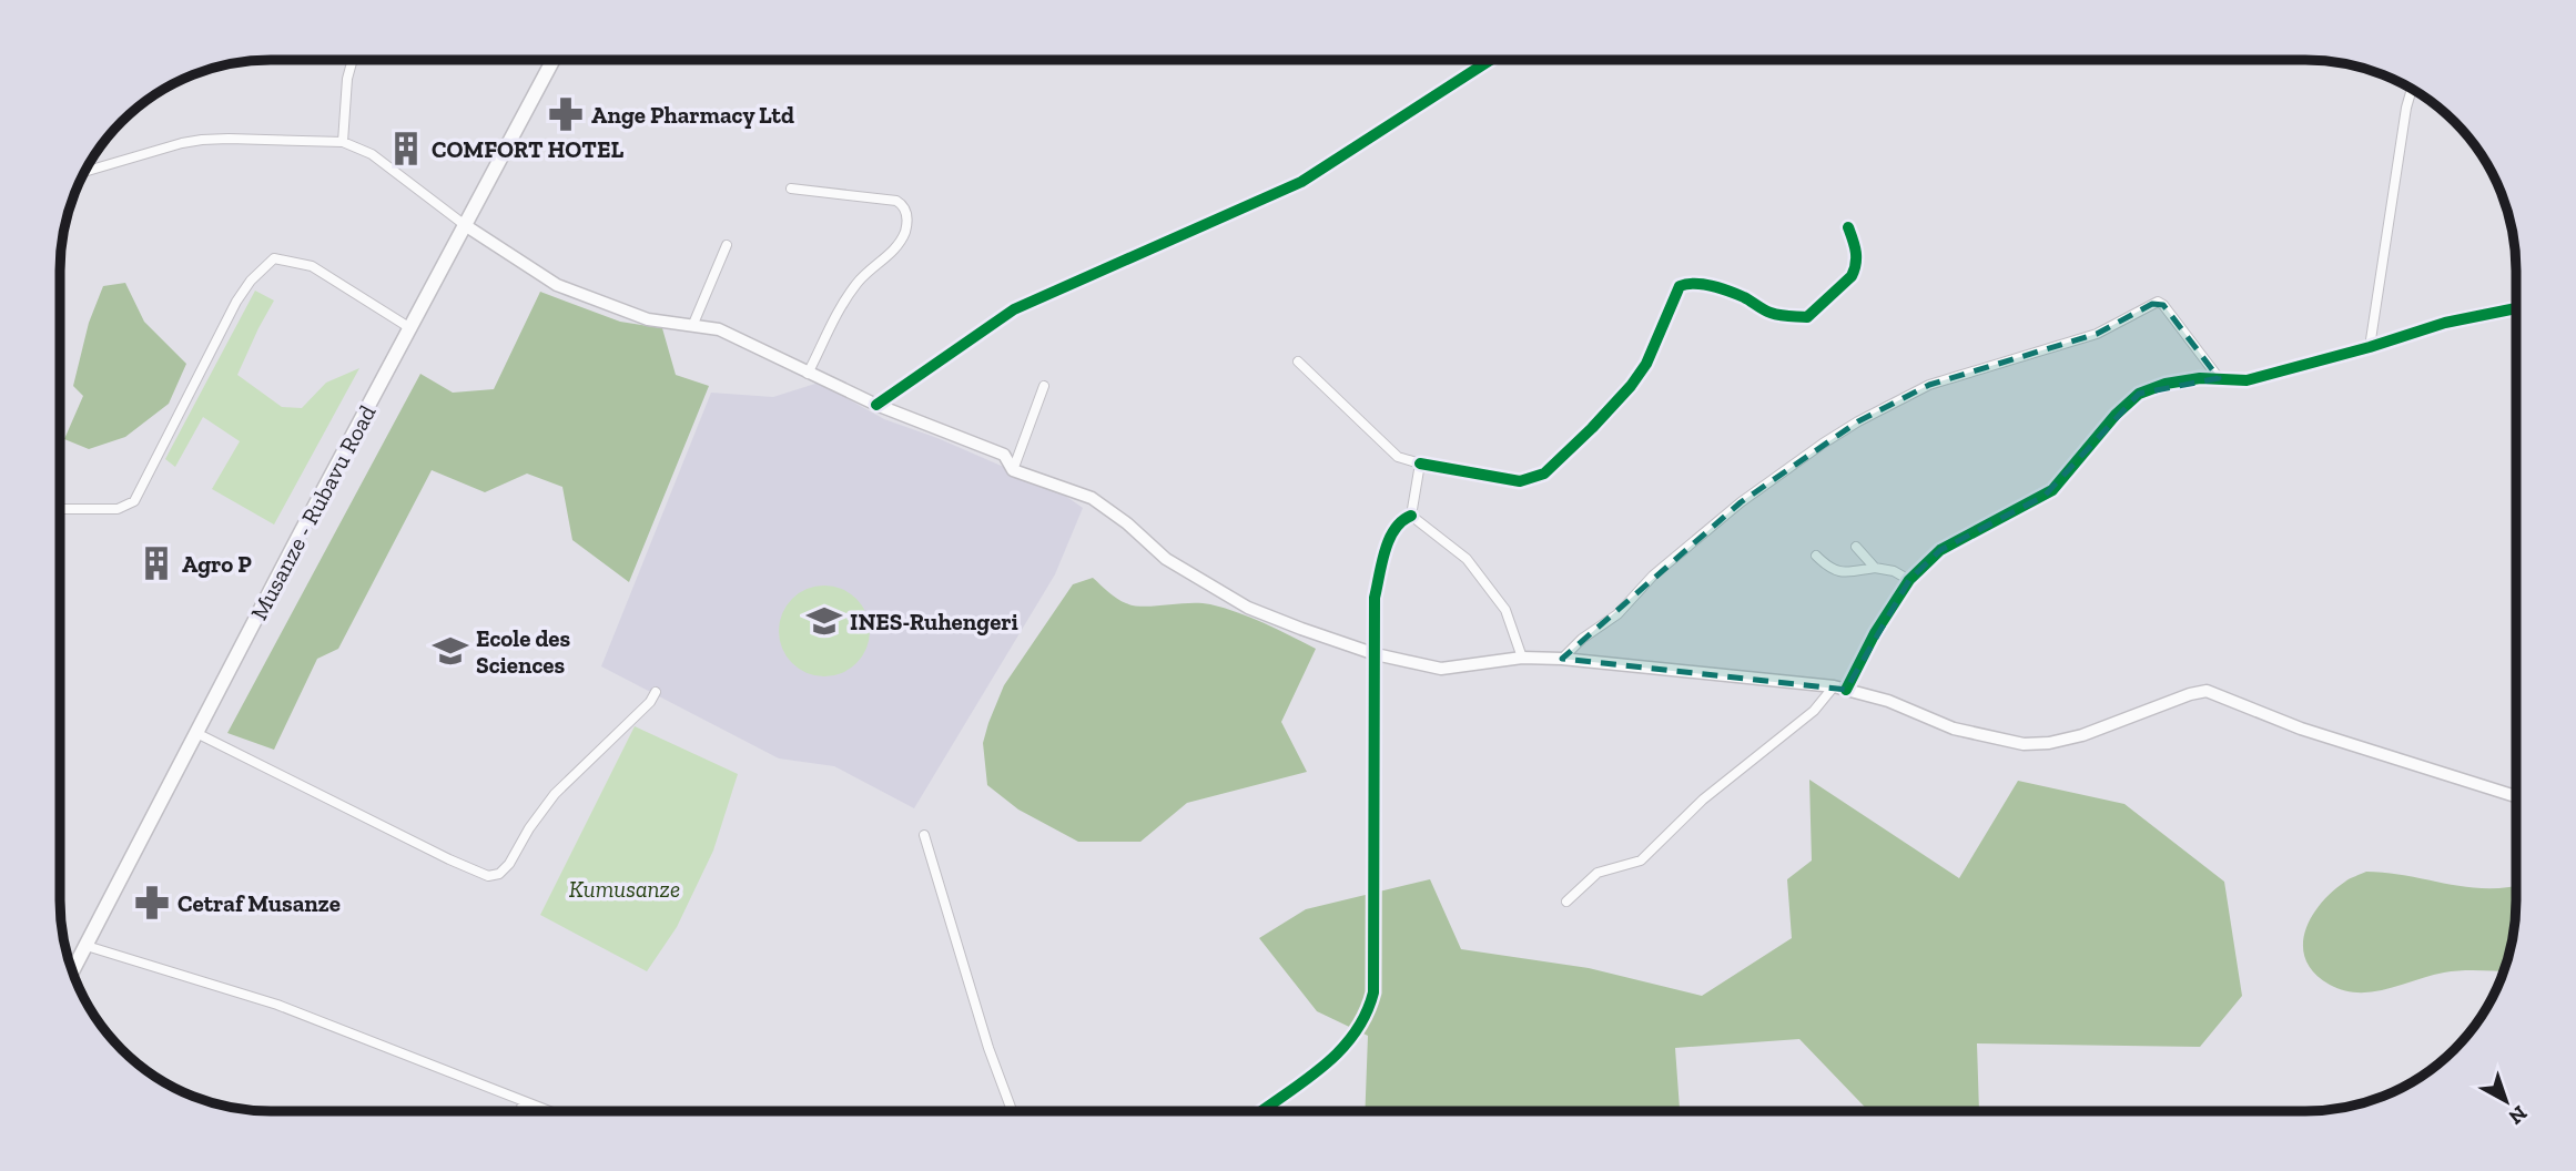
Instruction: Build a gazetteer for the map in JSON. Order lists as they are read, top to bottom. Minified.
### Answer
{"streets":{"highway":["Musanze - Rubavu Road"]},"parks":["Kumusanze"],"places":{"pharmacy":["Ange Pharmacy Ltd","Cetraf Musanze"],"building":["COMFORT HOTEL","Agro P"],"school or university":["INES-Ruhengeri","Ecole des Sciences"]},"north":"bottom right"}
